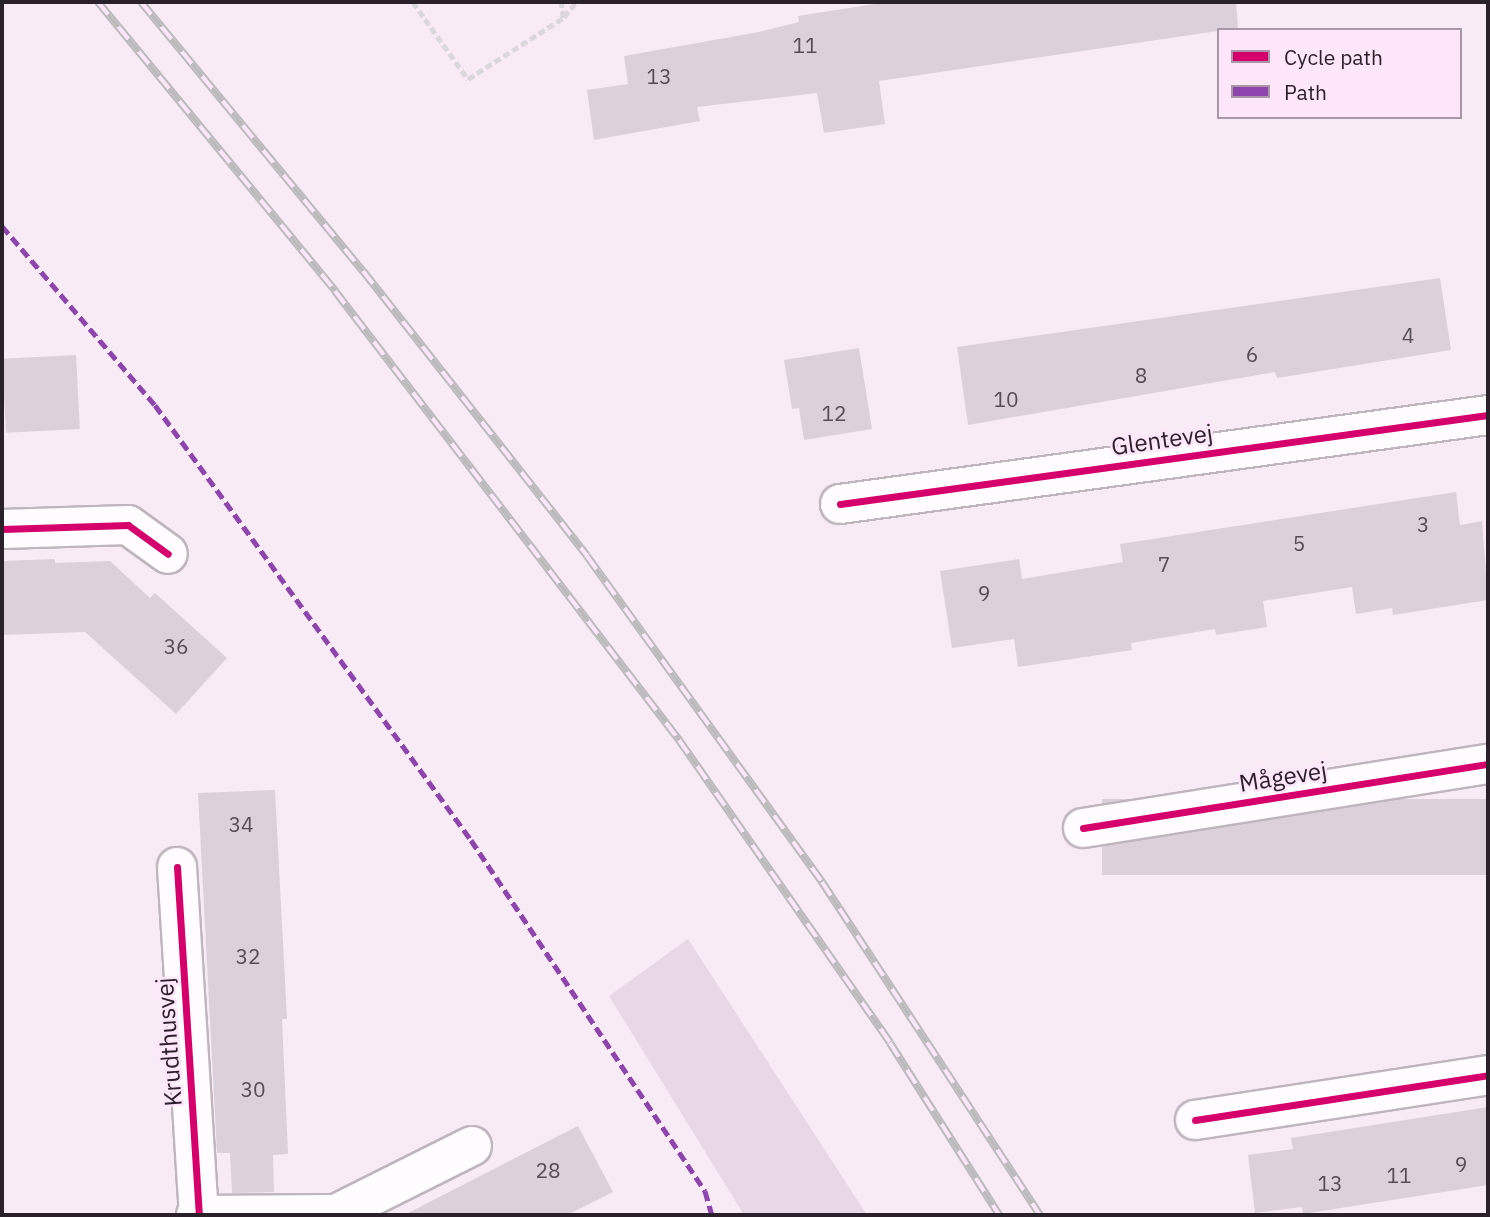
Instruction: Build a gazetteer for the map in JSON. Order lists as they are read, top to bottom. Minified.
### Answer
{"streets":{"street":["Glentevej","Mågevej","Krudthusvej"]},"house_numbers":["11","13","4","6","8","10","12","3","5","7","9","36","34","32","30","9","28","11","13"],"legend":["Cycle path","Path"]}
